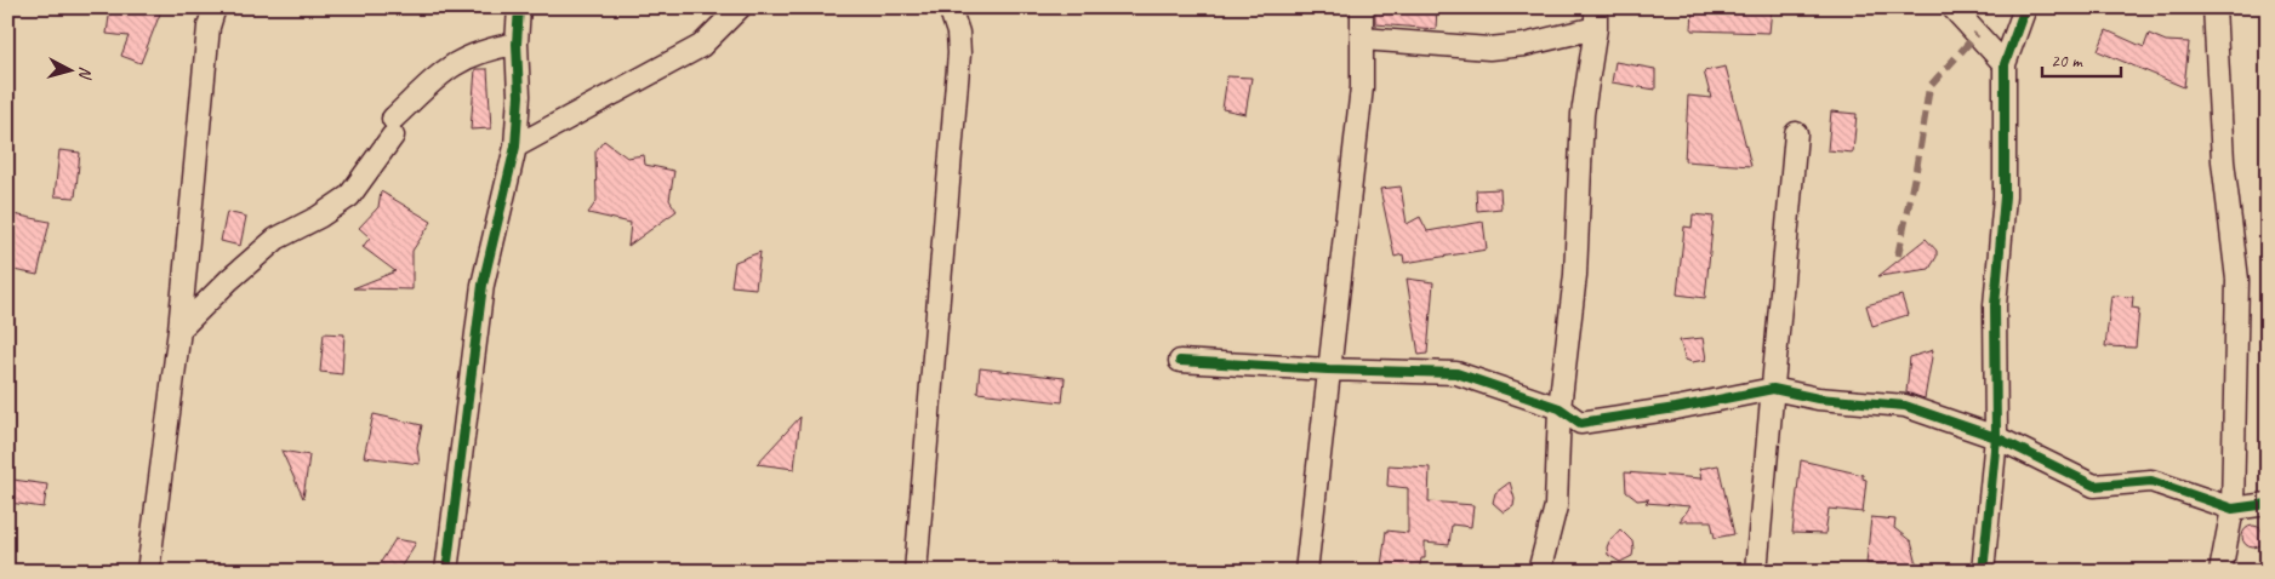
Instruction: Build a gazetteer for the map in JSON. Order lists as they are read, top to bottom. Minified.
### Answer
{"scale_bar":"20 m","north":"right"}
